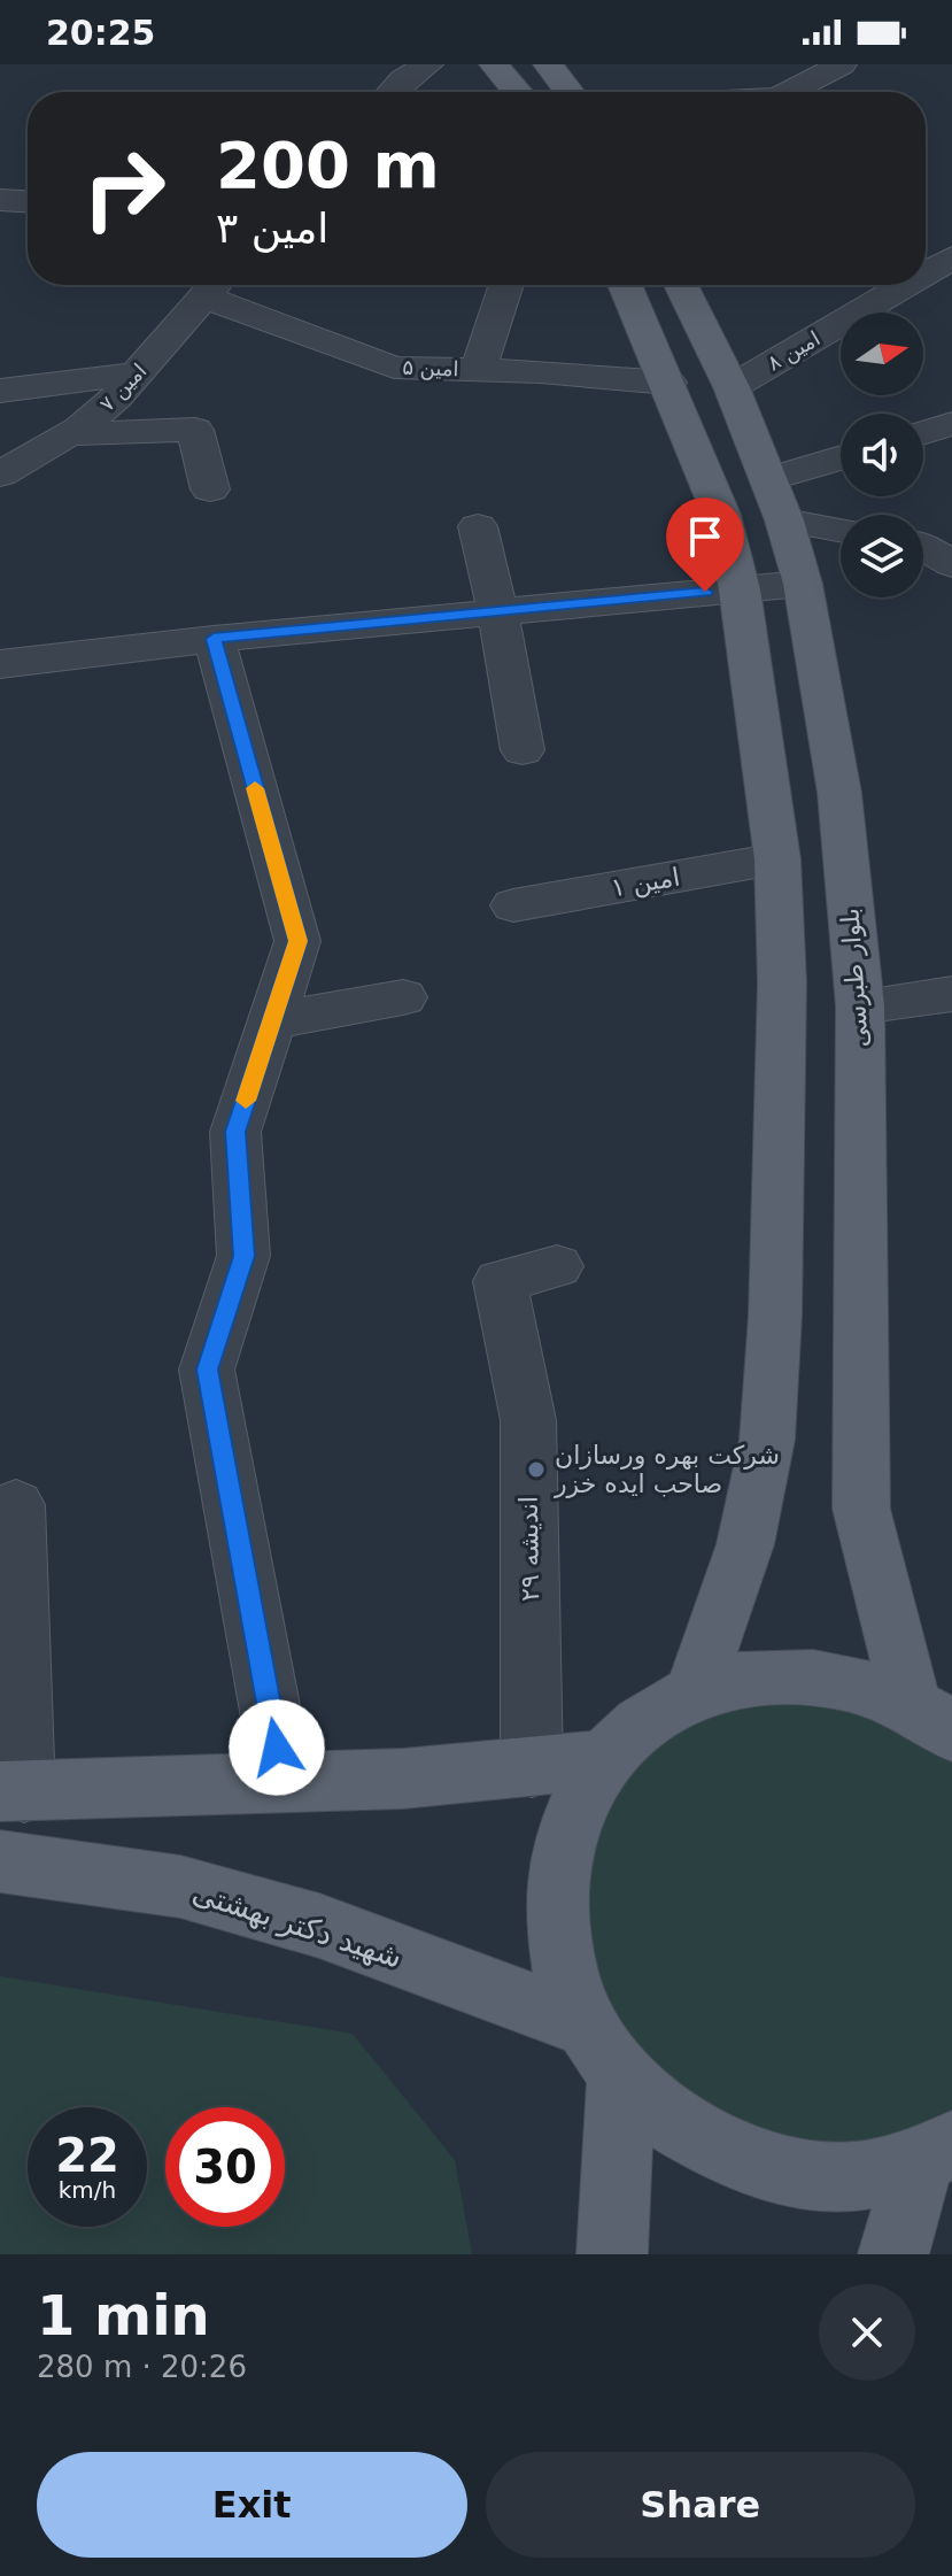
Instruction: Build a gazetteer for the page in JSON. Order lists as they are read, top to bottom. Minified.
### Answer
{"streets":{"main road":["بلوار طبرسی","شهید دکتر بهشتی"],"street":["امین ۸","امین ۵","امین ۷","امین ۱","اندیشه ۲۹"]},"crossings":[["امین ۸","بلوار طبرسی"],["امین ۵","امین ۷"]],"places":["شرکت بهره ورسازان صاحب ایده خزر"],"north":"right","page":{"status":"20:25","turn":["200 m","امین ۳"],"speed":"22 km/h","limit":"30","heading":["1 min","280 m · 20:26"],"buttons":["Exit","Share"]}}
